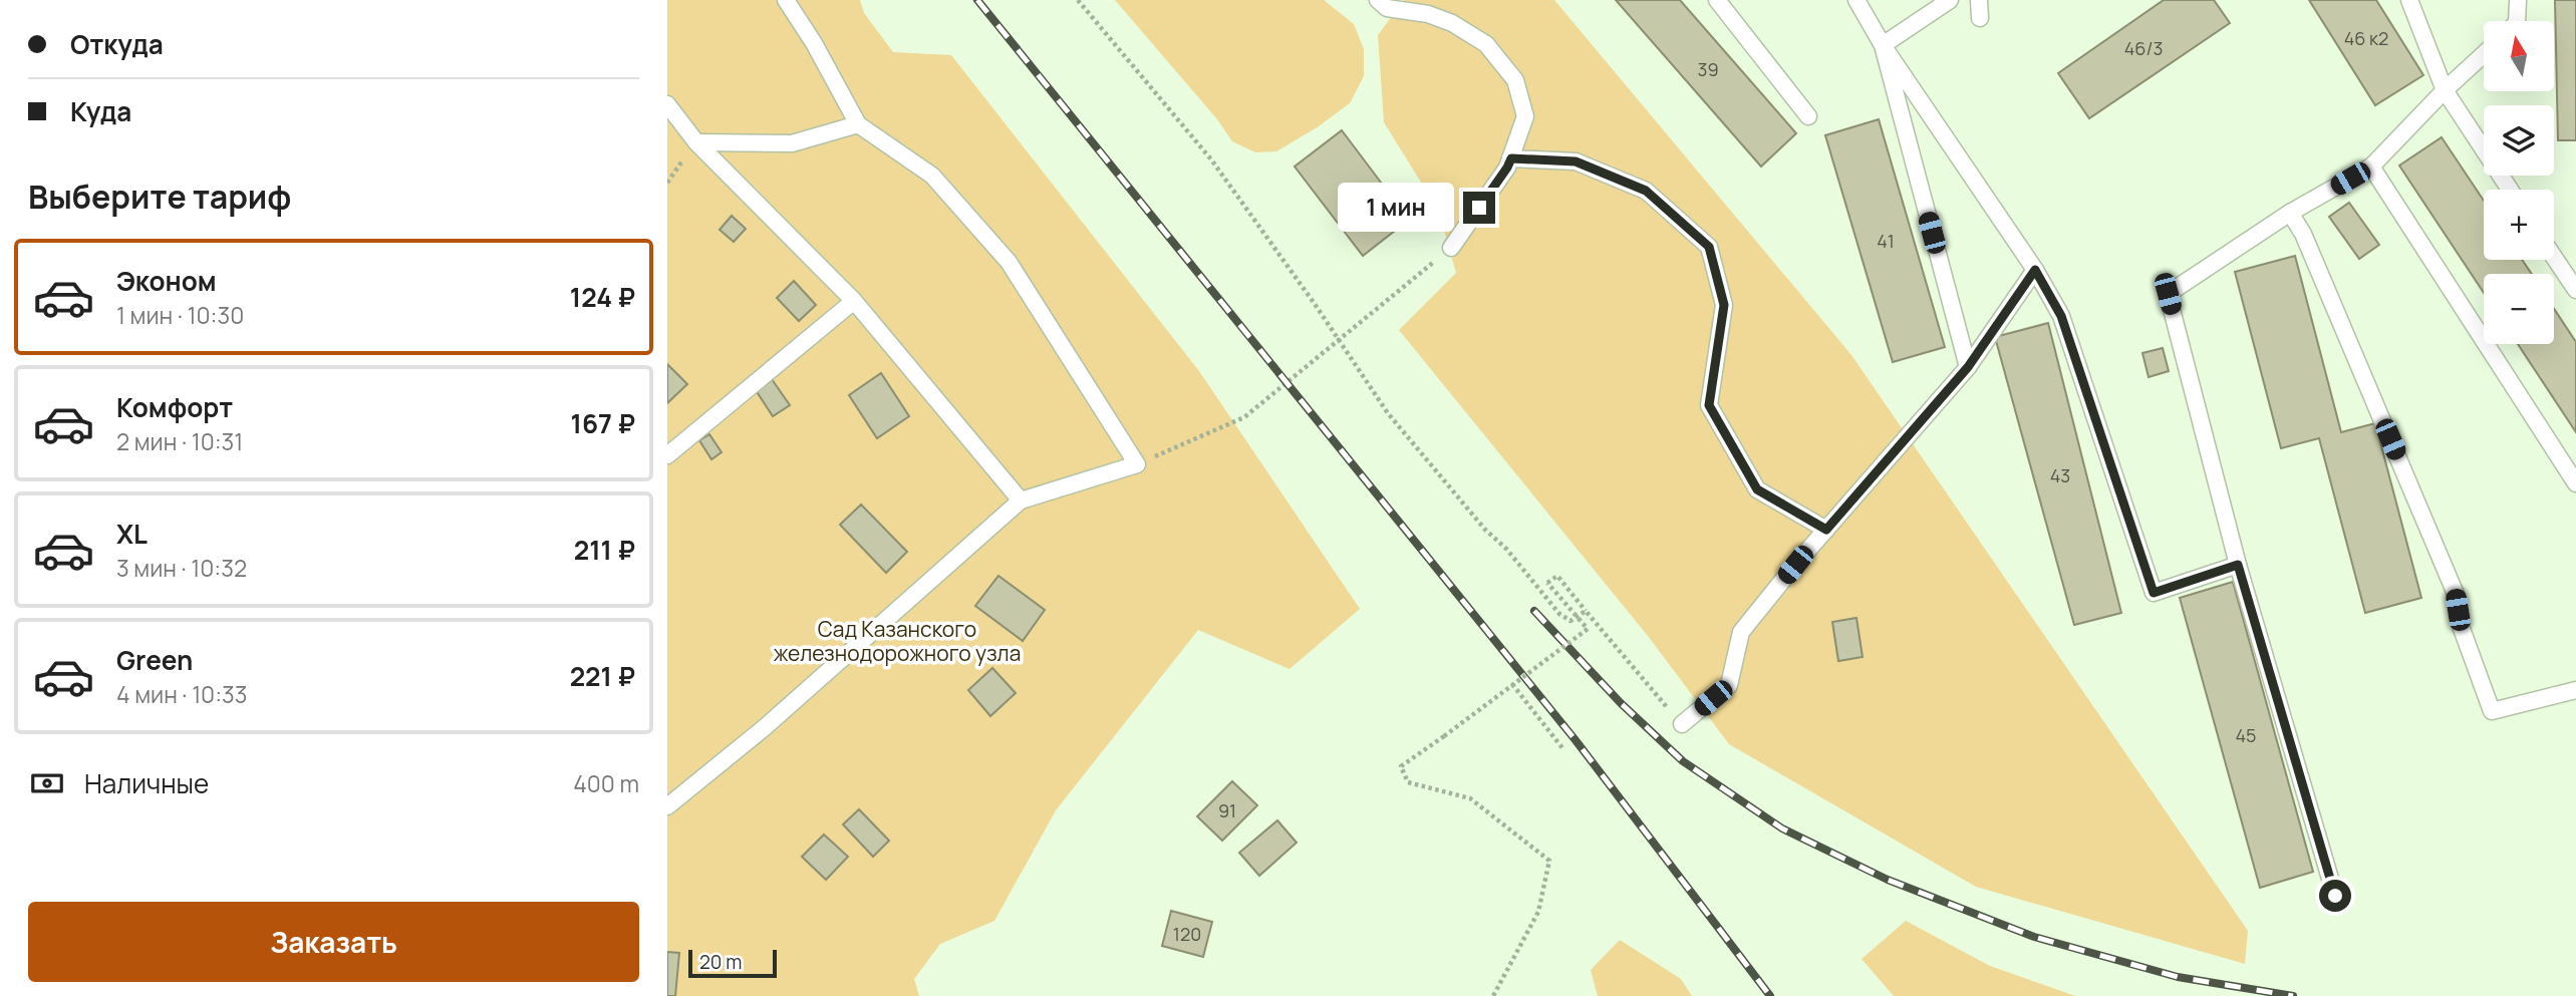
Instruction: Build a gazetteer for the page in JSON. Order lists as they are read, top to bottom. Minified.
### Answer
{"parks":["Сад Казанского железнодорожного узла"],"house_numbers":["46 к2","46/3","39","41","43","45","91","120"],"scale_bar":"20 m","north":"top","page":{"banner":["Откуда","Куда"],"map_buttons":["+","−"],"heading":"Выберите тариф","bubble":"1 мин","list":[{"name":"Эконом","note":"1 мин · 10:30","value":"124 ₽"},{"name":"Комфорт","note":"2 мин · 10:31","value":"167 ₽"},{"name":"XL","note":"3 мин · 10:32","value":"211 ₽"},{"name":"Green","note":"4 мин · 10:33","value":"221 ₽"}],"pay":["Наличные","400 m"],"buttons":"Заказать","scale":"20 m"}}
